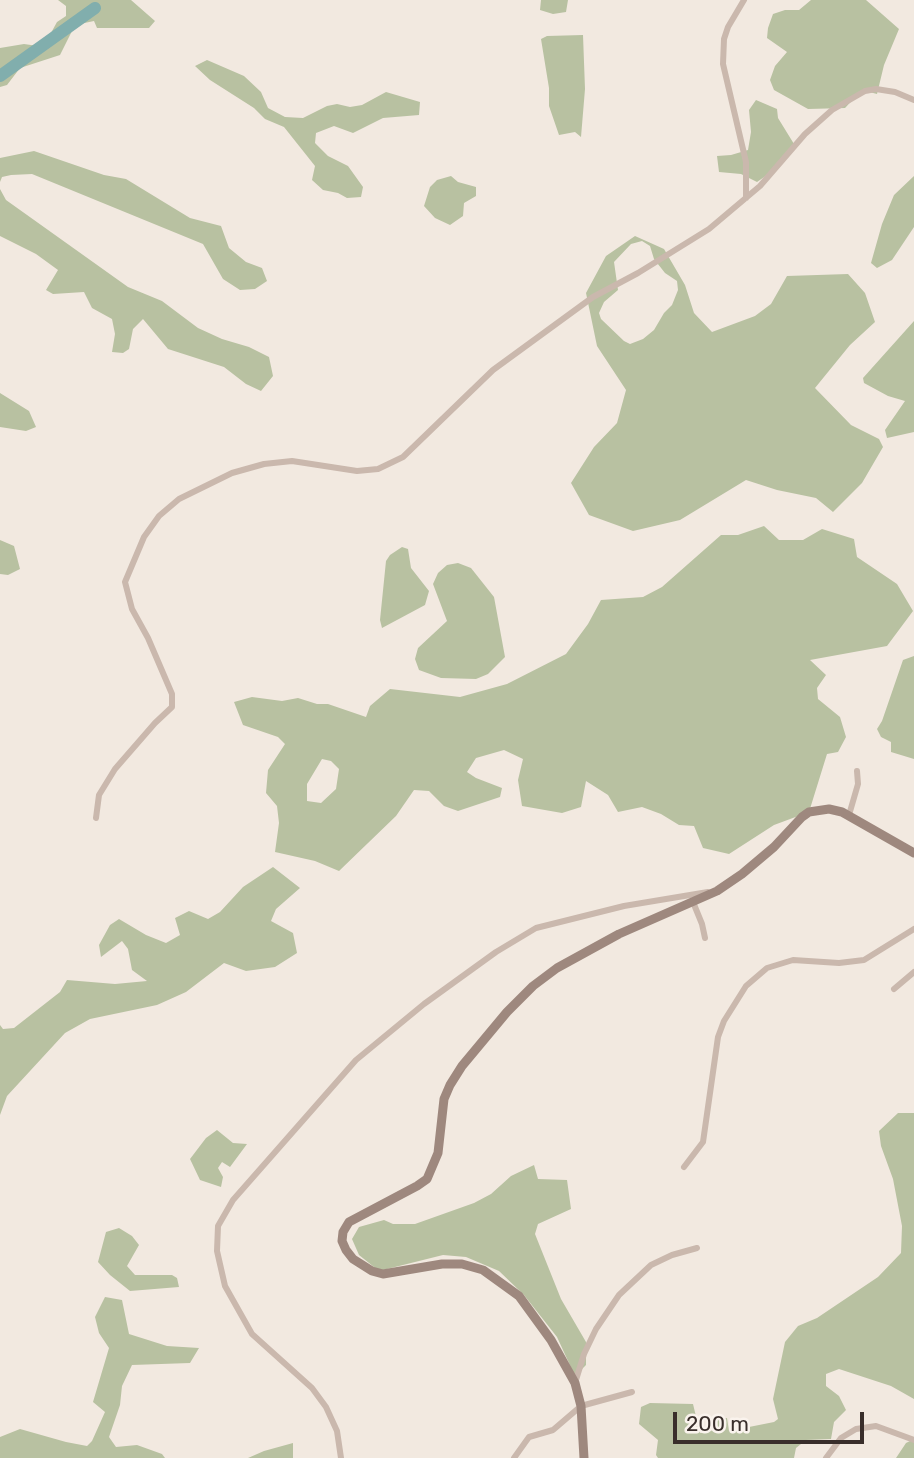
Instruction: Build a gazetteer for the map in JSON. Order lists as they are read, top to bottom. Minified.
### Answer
{"scale_bar":"200 m"}
